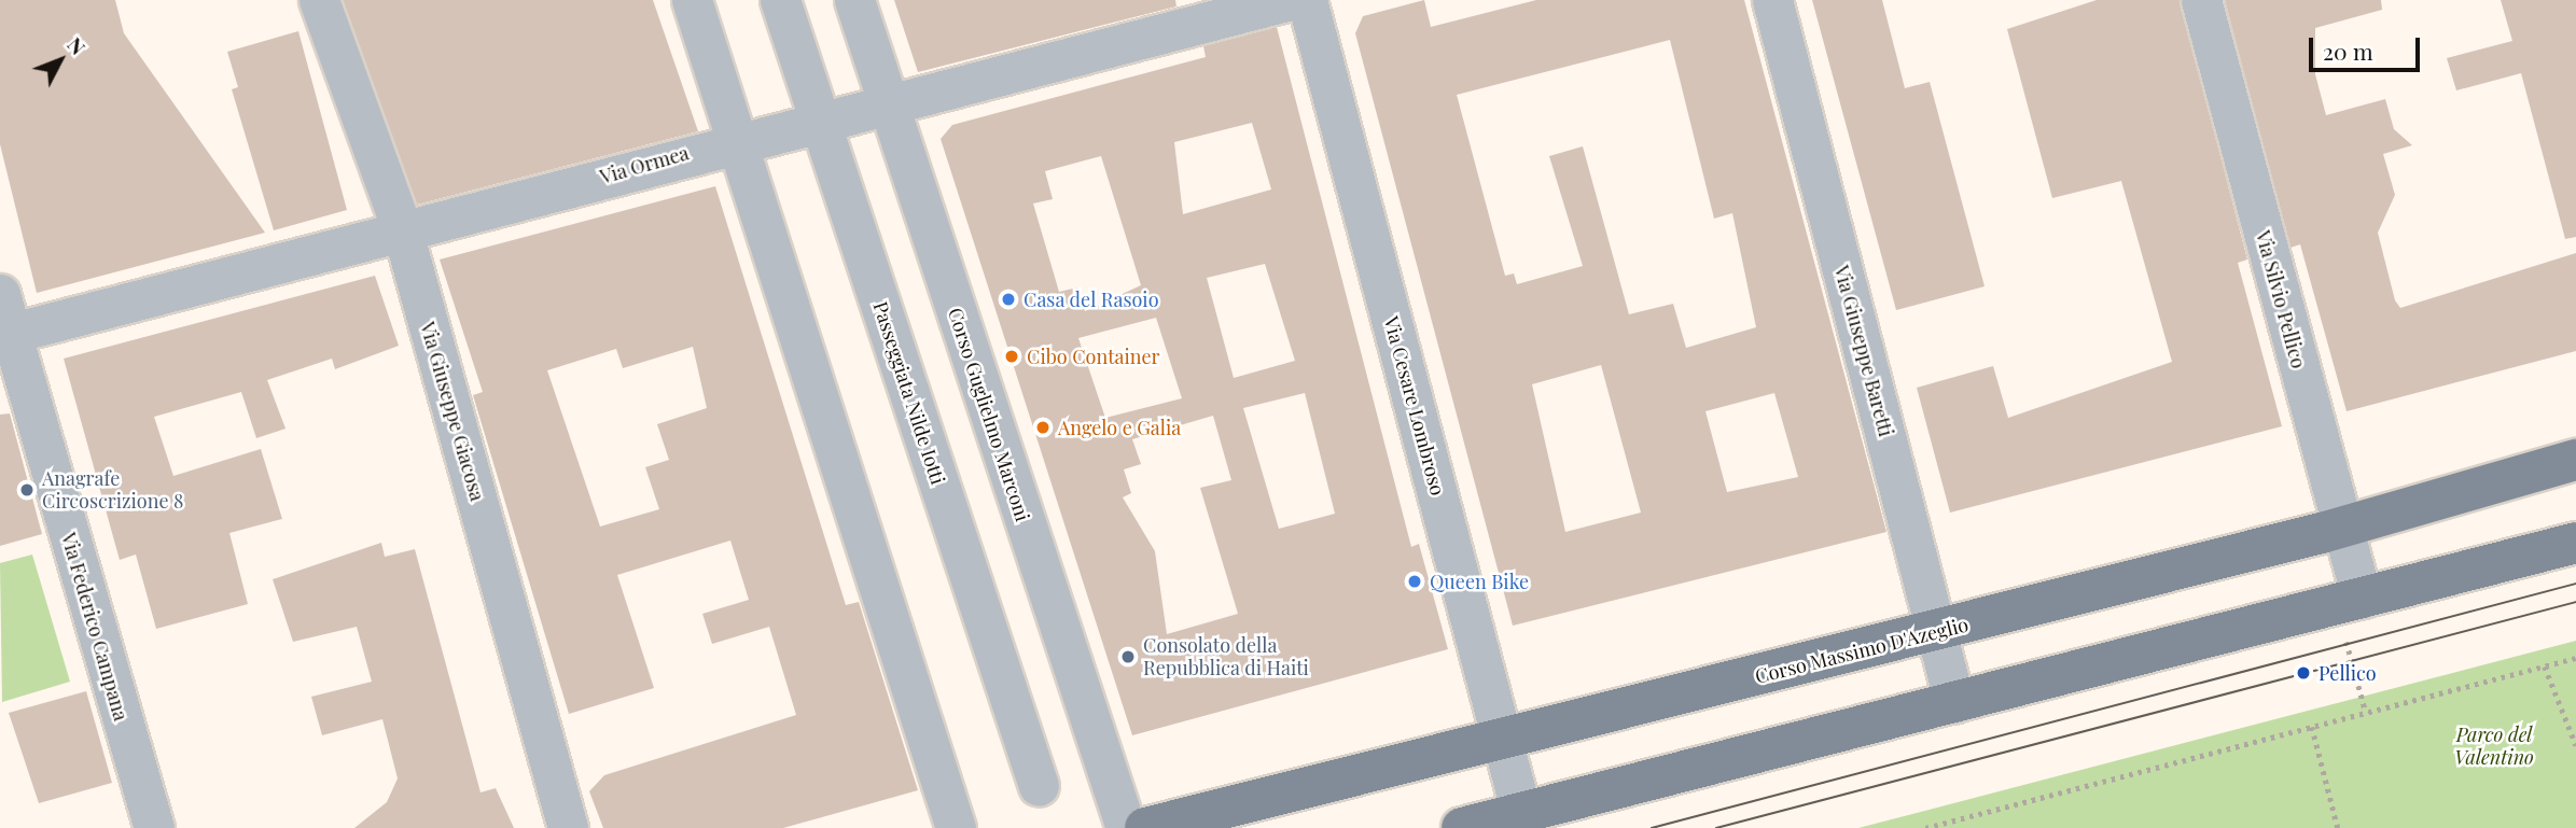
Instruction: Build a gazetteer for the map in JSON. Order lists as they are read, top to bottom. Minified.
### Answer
{"streets":{"main road":["Corso Massimo D'Azeglio"],"street":["Via Ormea","Via Silvio Pellico","Via Giuseppe Baretti","Passeggiata Nilde Iotti","Via Cesare Lombroso","Via Giuseppe Giacosa","Corso Guglielmo Marconi","Via Federico Campana"]},"crossings":[["Via Ormea","Passeggiata Nilde Iotti"],["Via Ormea","Via Giuseppe Giacosa"],["Via Ormea","Corso Guglielmo Marconi"],["Via Ormea","Via Federico Campana"],["Via Silvio Pellico","Corso Massimo D'Azeglio"],["Via Giuseppe Baretti","Corso Massimo D'Azeglio"],["Via Cesare Lombroso","Corso Massimo D'Azeglio"]],"parks":["Parco del Valentino"],"places":["Casa del Rasoio","Cibo Container","Angelo e Galia","Anagrafe Circoscrizione 8","Queen Bike","Consolato della Repubblica di Haiti","Pellico"],"scale_bar":"20 m","north":"top right"}
